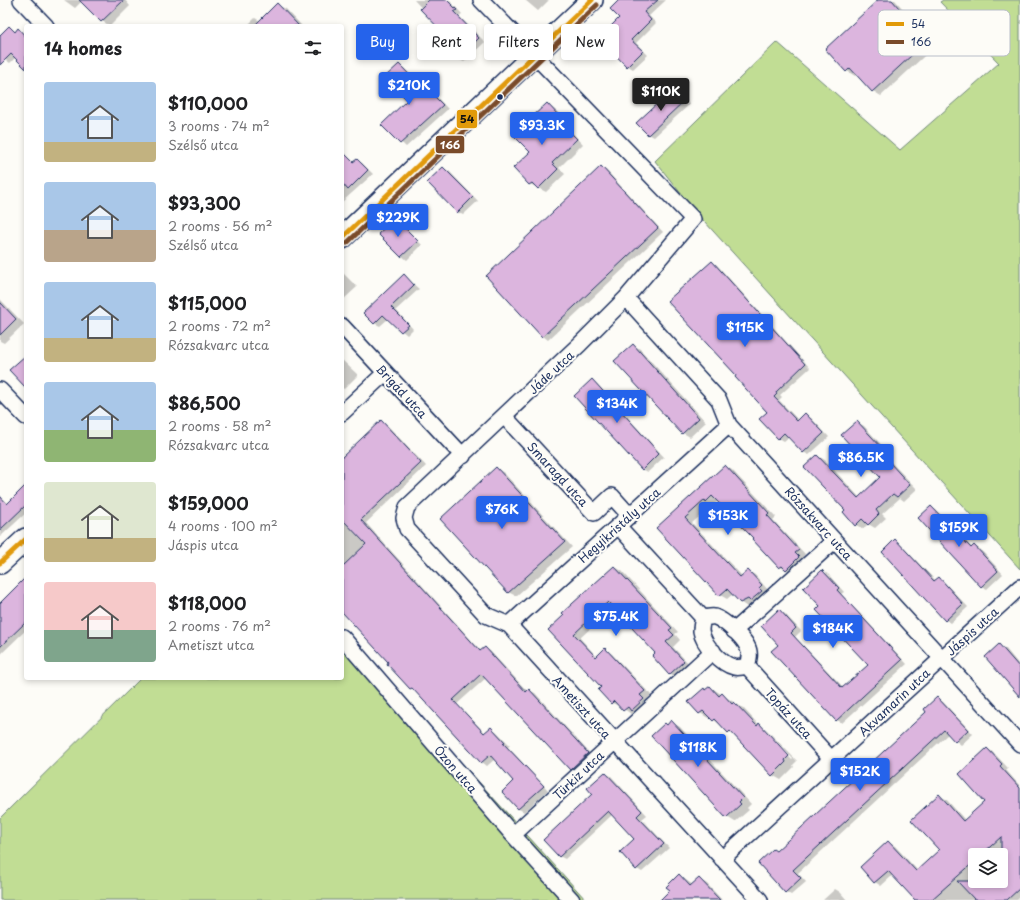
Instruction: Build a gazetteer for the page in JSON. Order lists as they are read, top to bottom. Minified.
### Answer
{"streets":{"street":["Jáde utca","Brigád utca","Smaragd utca","Rózsakvarc utca","Hegyikristály utca","Jáspis utca","Akvamarin utca","Ametiszt utca","Topáz utca","Ózon utca","Türkiz utca"]},"crossings":[["Jáde utca","Brigád utca"],["Jáde utca","Smaragd utca"],["Jáde utca","Rózsakvarc utca"],["Jáde utca","Ametiszt utca"],["Smaragd utca","Hegyikristály utca"],["Rózsakvarc utca","Hegyikristály utca"],["Rózsakvarc utca","Jáspis utca"],["Rózsakvarc utca","Akvamarin utca"],["Hegyikristály utca","Ametiszt utca"],["Jáspis utca","Akvamarin utca"],["Akvamarin utca","Ametiszt utca"],["Akvamarin utca","Topáz utca"],["Ametiszt utca","Türkiz utca"],["Ózon utca","Türkiz utca"]],"lines":["transit line 54","transit line 166"],"legend":["54","166"],"page":{"chip":["Buy","Rent","Filters","New"],"heading":"14 homes","price":["$210K","$110K","$93.3K","$229K","$115K","$134K","$86.5K","$76K","$153K","$159K","$75.4K","$184K","$118K","$152K"],"list":[{"name":"$110,000","note":"3 rooms · 74 m² · Szélső utca"},{"name":"$93,300","note":"2 rooms · 56 m² · Szélső utca"},{"name":"$115,000","note":"2 rooms · 72 m² · Rózsakvarc utca"},{"name":"$86,500","note":"2 rooms · 58 m² · Rózsakvarc utca"},{"name":"$159,000","note":"4 rooms · 100 m² · Jáspis utca"},{"name":"$118,000","note":"2 rooms · 76 m² · Ametiszt utca"}]}}
